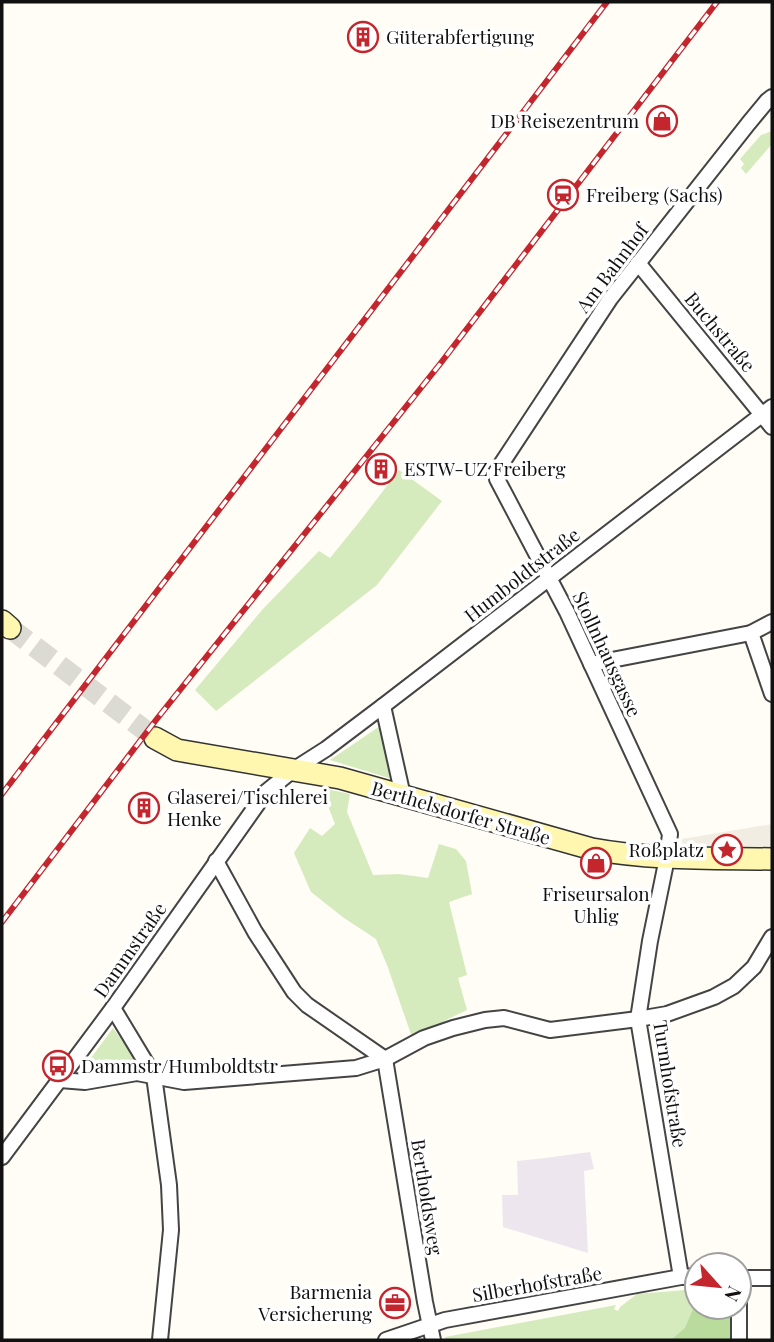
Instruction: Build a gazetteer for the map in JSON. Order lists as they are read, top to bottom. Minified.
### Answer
{"streets":{"street":["Am Bahnhof","Buchstraße","Humboldtstraße","Stollnhausgasse","Berthelsdorfer Straße","Dammstraße","Turmhofstraße","Bertholdsweg","Silberhofstraße"]},"crossings":[["Am Bahnhof","Buchstraße"],["Am Bahnhof","Stollnhausgasse"],["Buchstraße","Humboldtstraße"],["Humboldtstraße","Stollnhausgasse"],["Humboldtstraße","Berthelsdorfer Straße"],["Humboldtstraße","Dammstraße"],["Stollnhausgasse","Berthelsdorfer Straße"],["Stollnhausgasse","Turmhofstraße"],["Berthelsdorfer Straße","Dammstraße"],["Berthelsdorfer Straße","Turmhofstraße"],["Turmhofstraße","Silberhofstraße"],["Bertholdsweg","Silberhofstraße"]],"places":{"building":["Güterabfertigung","ESTW-UZ Freiberg","Glaserei/Tischlerei Henke"],"shop":["DB Reisezentrum","Friseursalon Uhlig"],"station":["Freiberg (Sachs)"],"place":["Roßplatz"],"bus stop":["Dammstr/Humboldtstr"],"office":["Barmenia Versicherung"]},"north":"bottom right"}
